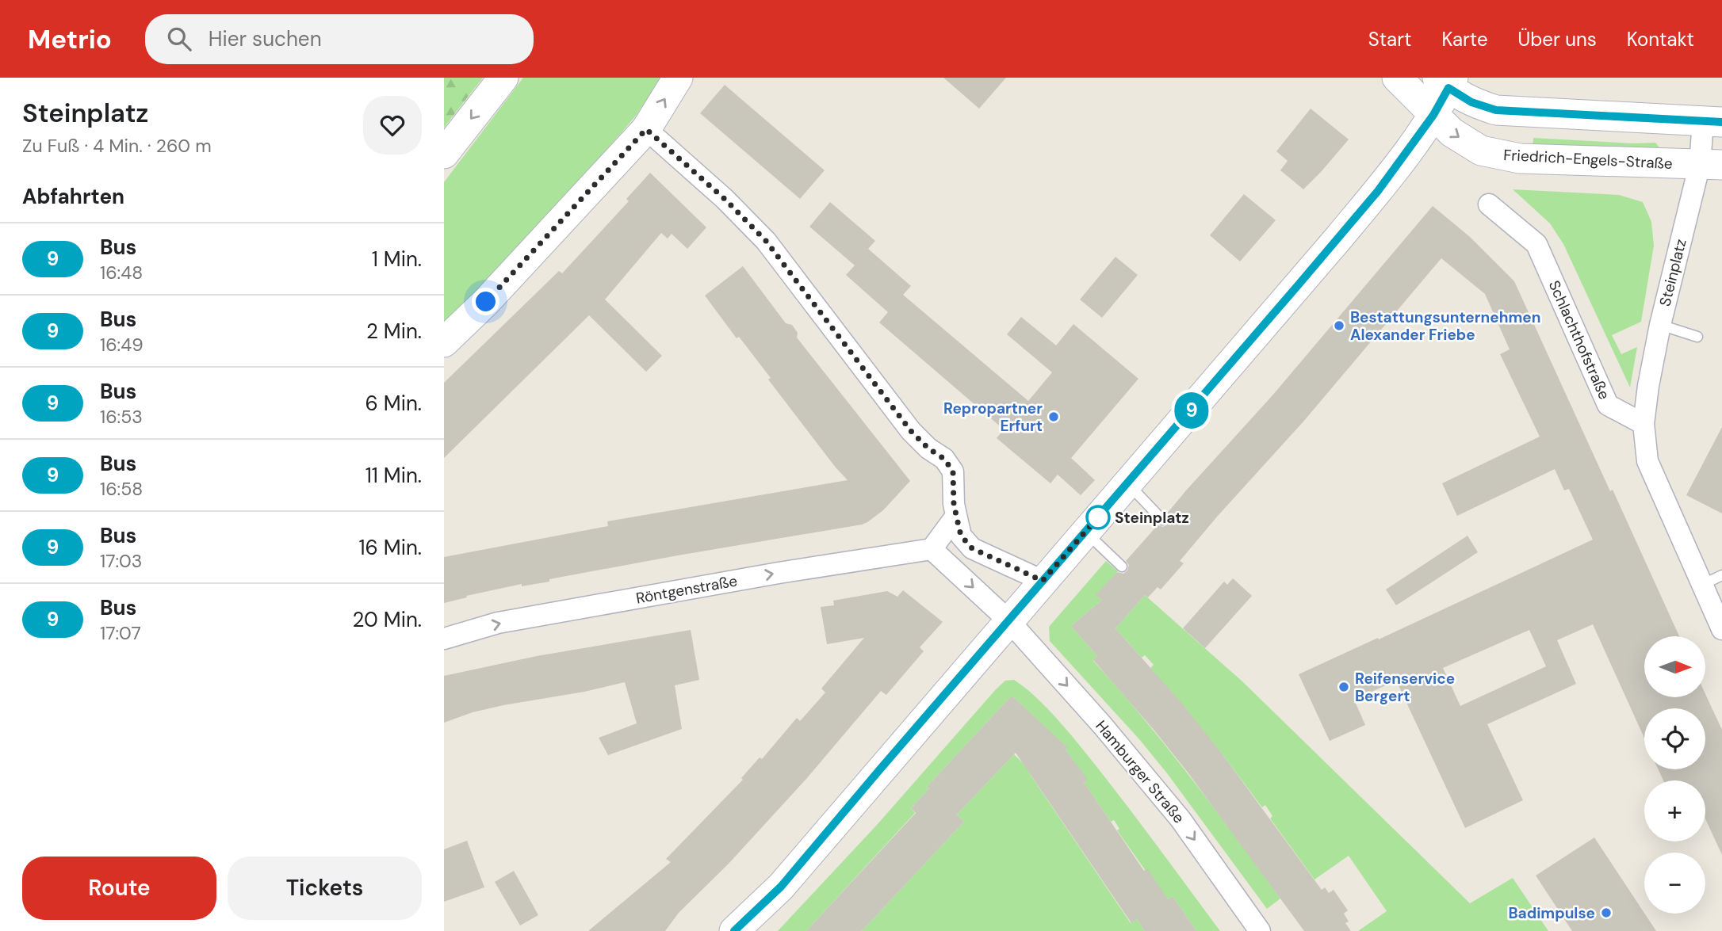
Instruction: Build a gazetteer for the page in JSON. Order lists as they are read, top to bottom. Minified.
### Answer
{"streets":{"street":["Friedrich-Engels-Straße","Steinplatz","Schlachthofstraße","Röntgenstraße","Hamburger Straße"]},"crossings":[["Friedrich-Engels-Straße","Steinplatz"],["Steinplatz","Schlachthofstraße"]],"one_way":["Röntgenstraße","Hamburger Straße"],"places":["Bestattungsunternehmen Alexander Friebe","Repropartner Erfurt","Steinplatz","Reifenservice Bergert","Badimpulse"],"lines":["bus line 9"],"north":"right","page":{"header":"Metrio","search":"Hier suchen","nav":["Start","Karte","Über uns","Kontakt"],"heading":[["Steinplatz","Zu Fuß · 4 Min. · 260 m"],"Abfahrten"],"on_map":"9","list":[{"mark":"9","name":"Bus","note":"16:48","value":"1 Min."},{"mark":"9","name":"Bus","note":"16:49","value":"2 Min."},{"mark":"9","name":"Bus","note":"16:53","value":"6 Min."},{"mark":"9","name":"Bus","note":"16:58","value":"11 Min."},{"mark":"9","name":"Bus","note":"17:03","value":"16 Min."},{"mark":"9","name":"Bus","note":"17:07","value":"20 Min."}],"map_buttons":["+","−"],"buttons":["Route","Tickets"]}}
